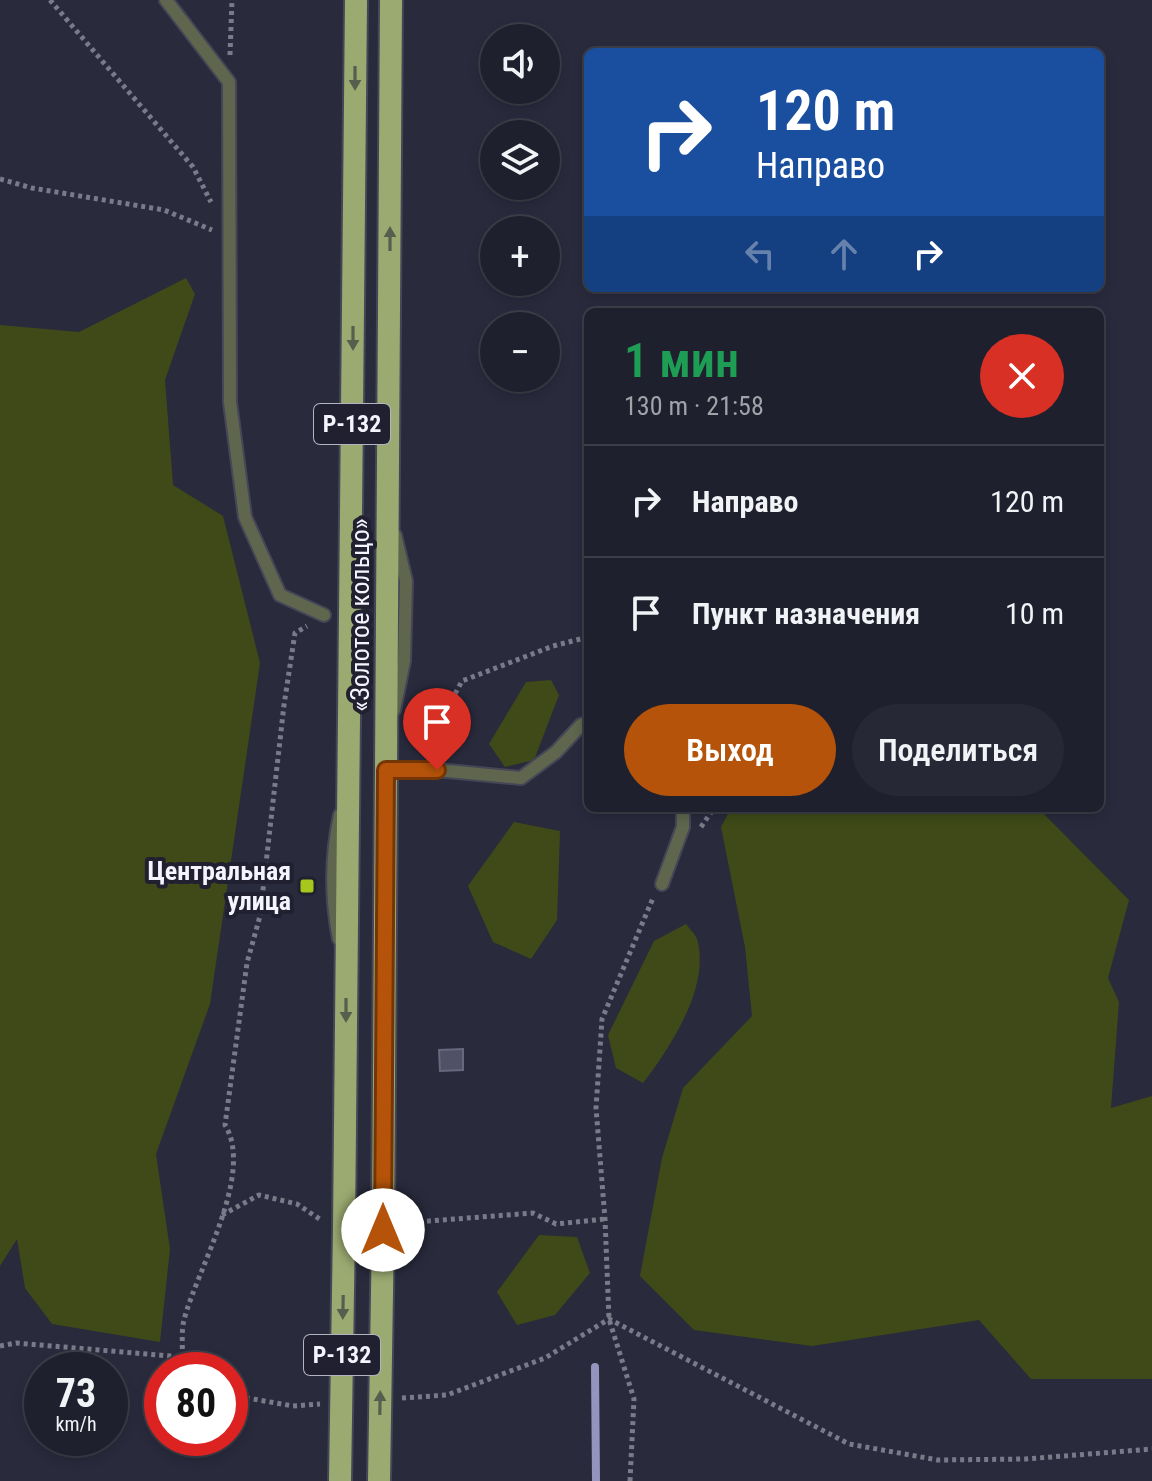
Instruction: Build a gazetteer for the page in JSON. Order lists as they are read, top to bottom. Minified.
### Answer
{"streets":{"highway":["Р-132","«Золотое кольцо»"]},"crossings":[["Р-132","«Золотое кольцо»"]],"places":{"transit":["Центральная улица"]},"page":{"map_buttons":["+","−"],"turn":["120 m","Направо"],"heading":["1 мин","130 m · 21:58"],"list":[{"name":"Направо","value":"120 m"},{"name":"Пункт назначения","value":"10 m"}],"buttons":["Выход","Поделиться"],"speed":"73 km/h","limit":"80"}}
